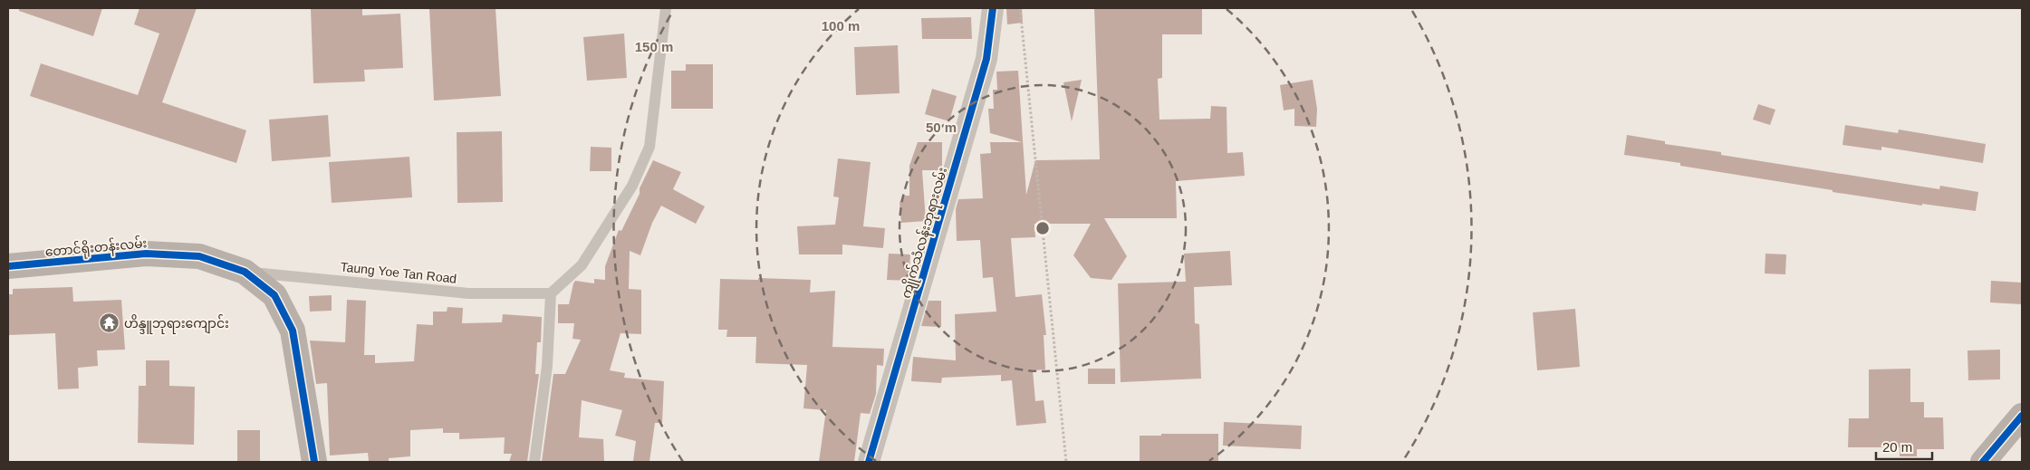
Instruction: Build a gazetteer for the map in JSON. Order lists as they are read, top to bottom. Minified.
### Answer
{"streets":{"street":["ကျိုက်သံလန်းဘုရားလမ်း","တောင်ရိုးတန်းလမ်း"],"lane":["Taung Yoe Tan Road"]},"crossings":[["တောင်ရိုးတန်းလမ်း","Taung Yoe Tan Road"]],"places":{"temple":["ဟိန္ဒူဘုရားကျောင်း"]},"scale_bar":"20 m","rings":["100 m","150 m","50 m"]}
